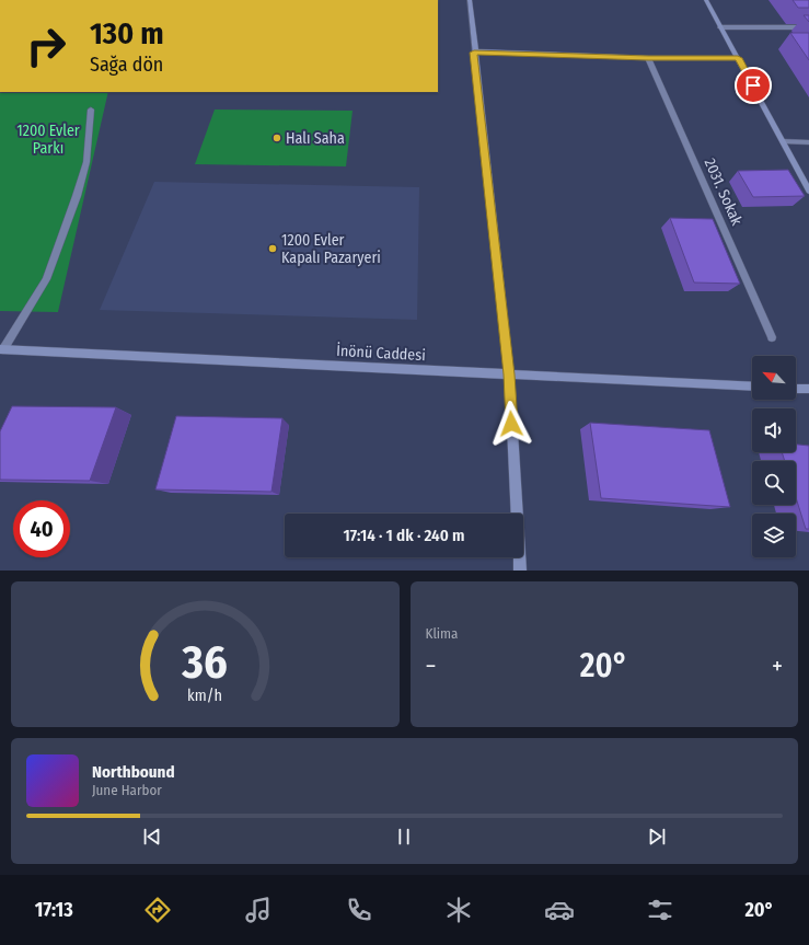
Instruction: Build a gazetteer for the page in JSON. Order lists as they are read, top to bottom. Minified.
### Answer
{"streets":{"street":["2031. Sokak","İnönü Caddesi"]},"parks":["1200 Evler Parkı"],"places":["Halı Saha","1200 Evler Kapalı Pazaryeri"],"north":"top left","page":{"turn":["130 m","Sağa dön"],"limit":"40","trip":"17:14 · 1 dk · 240 m","tile":"Klima","heat":["−","20°","+"],"song":["Northbound","June Harbor"],"tabs":["17:13","20°"],"gauge":["36","km/h"]}}
